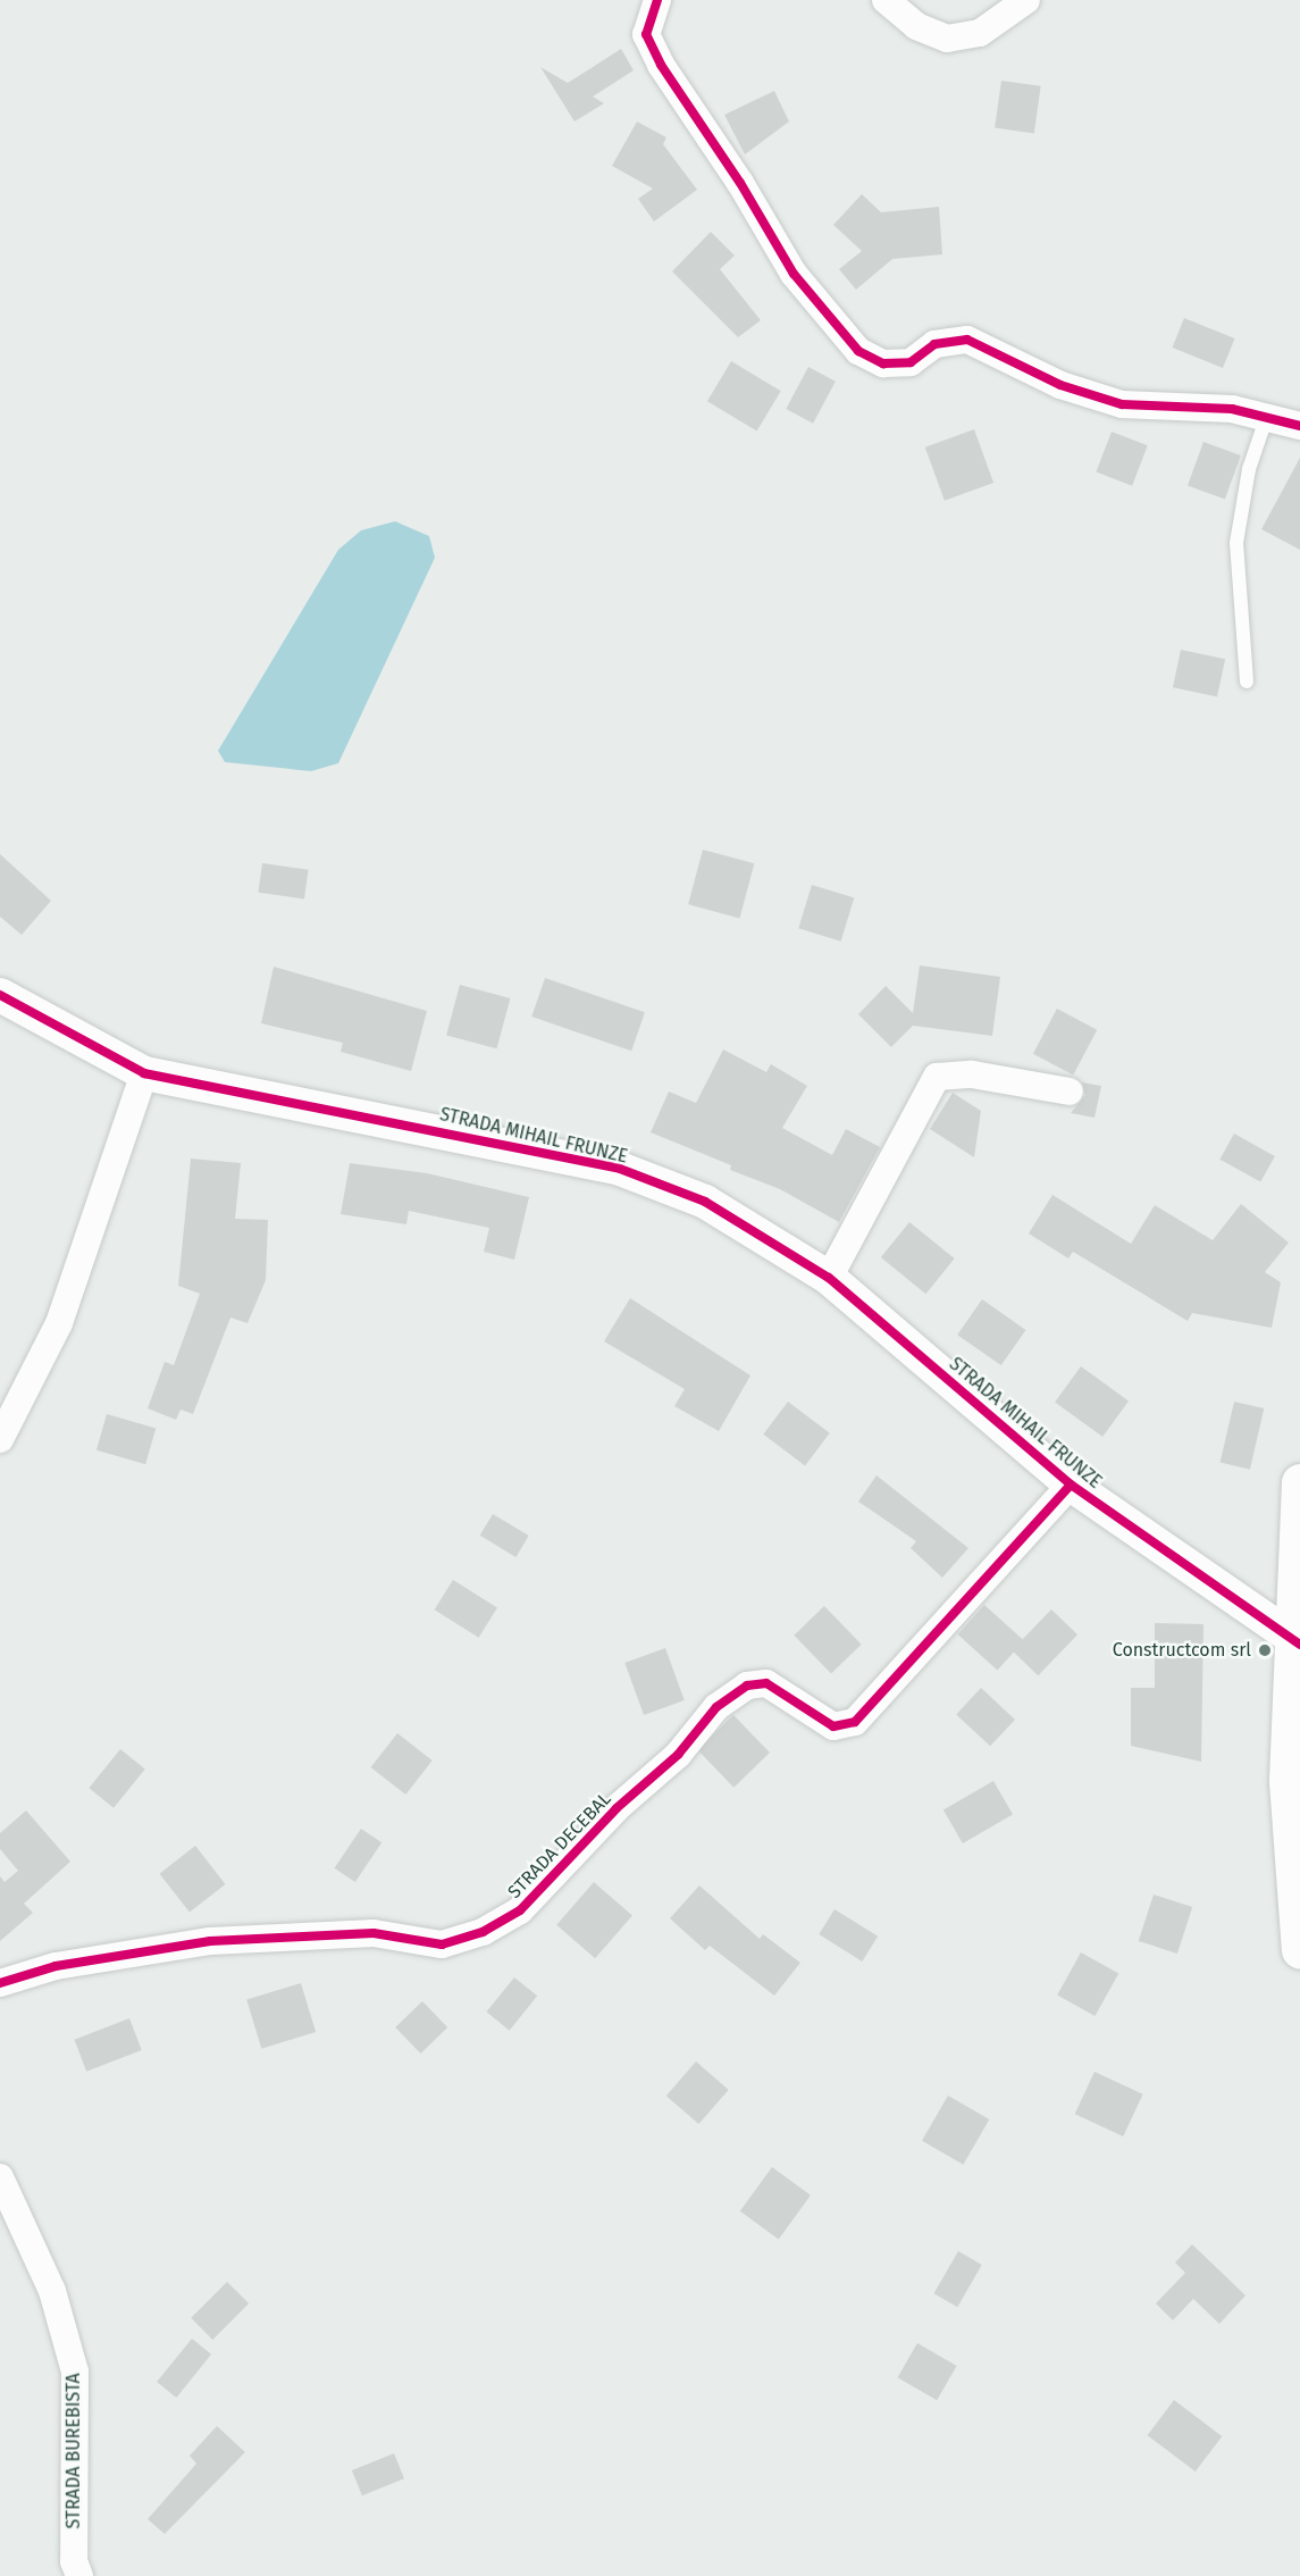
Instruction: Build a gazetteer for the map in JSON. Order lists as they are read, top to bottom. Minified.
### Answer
{"streets":{"street":["STRADA MIHAIL FRUNZE","STRADA DECEBAL","STRADA BUREBISTA"]},"crossings":[["STRADA MIHAIL FRUNZE","STRADA DECEBAL"]],"places":["Constructcom srl"]}
